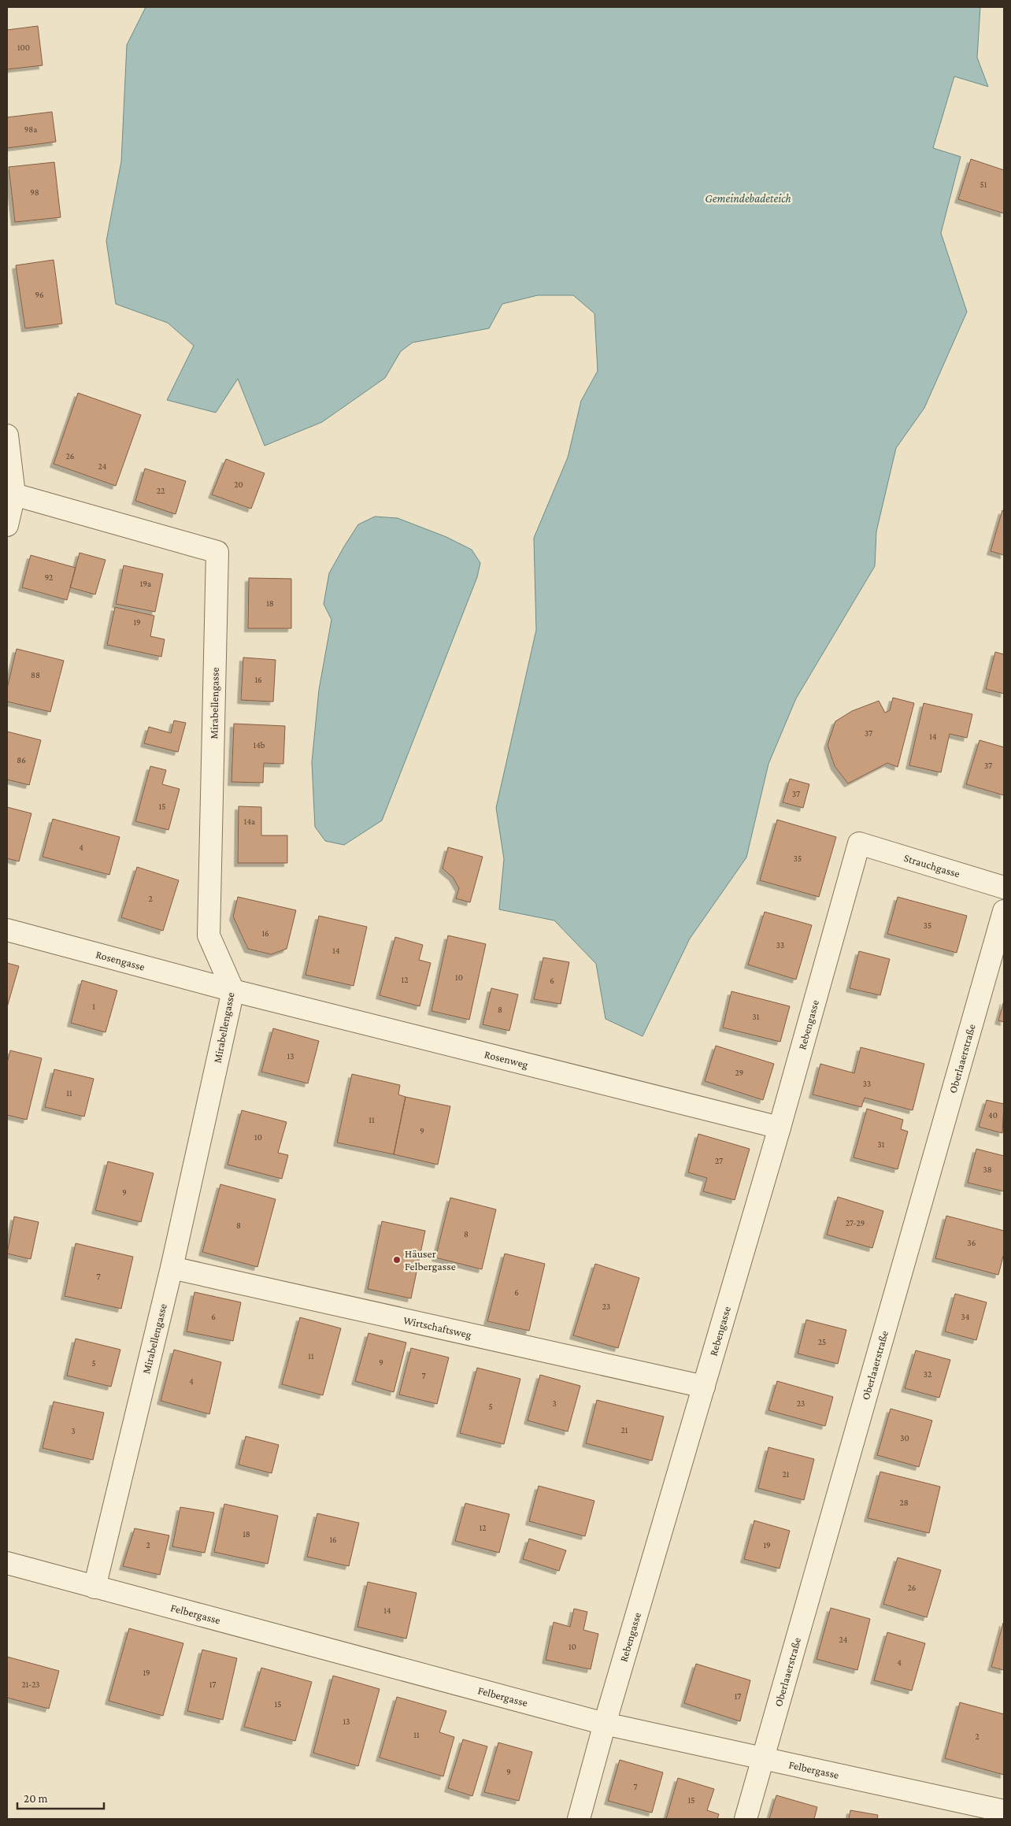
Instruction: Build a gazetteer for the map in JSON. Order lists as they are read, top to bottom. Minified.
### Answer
{"streets":{"street":["Mirabellengasse","Strauchgasse","Rosengasse","Rebengasse","Oberlaaerstraße","Rosenweg","Wirtschaftsweg","Felbergasse"]},"crossings":[["Mirabellengasse","Rosengasse"],["Mirabellengasse","Rosenweg"],["Mirabellengasse","Wirtschaftsweg"],["Mirabellengasse","Felbergasse"],["Strauchgasse","Rebengasse"],["Rosengasse","Rosenweg"],["Rebengasse","Rosenweg"],["Rebengasse","Wirtschaftsweg"],["Rebengasse","Felbergasse"],["Oberlaaerstraße","Felbergasse"]],"water":["Gemeindebadeteich"],"places":["Häuser Felbergasse"],"house_numbers":["100","98a","51","98","96","26","24","20","22","92","19a","18","19","88","16","37","14","14b","86","37","37","15","14a","4","35","2","35","16","33","14","10","12","6","1","8","31","13","29","33","11","40","11","9","10","31","27","38","9","27-29","8","8","36","7","6","23","6","34","25","11","9","5","32","7","4","3","23","5","21","3","30","21","28","12","18","16","2","19","26","14","24","10","4","19","21-23","17","17","15","13","11","2","9","7","15"],"scale_bar":"20 m"}
